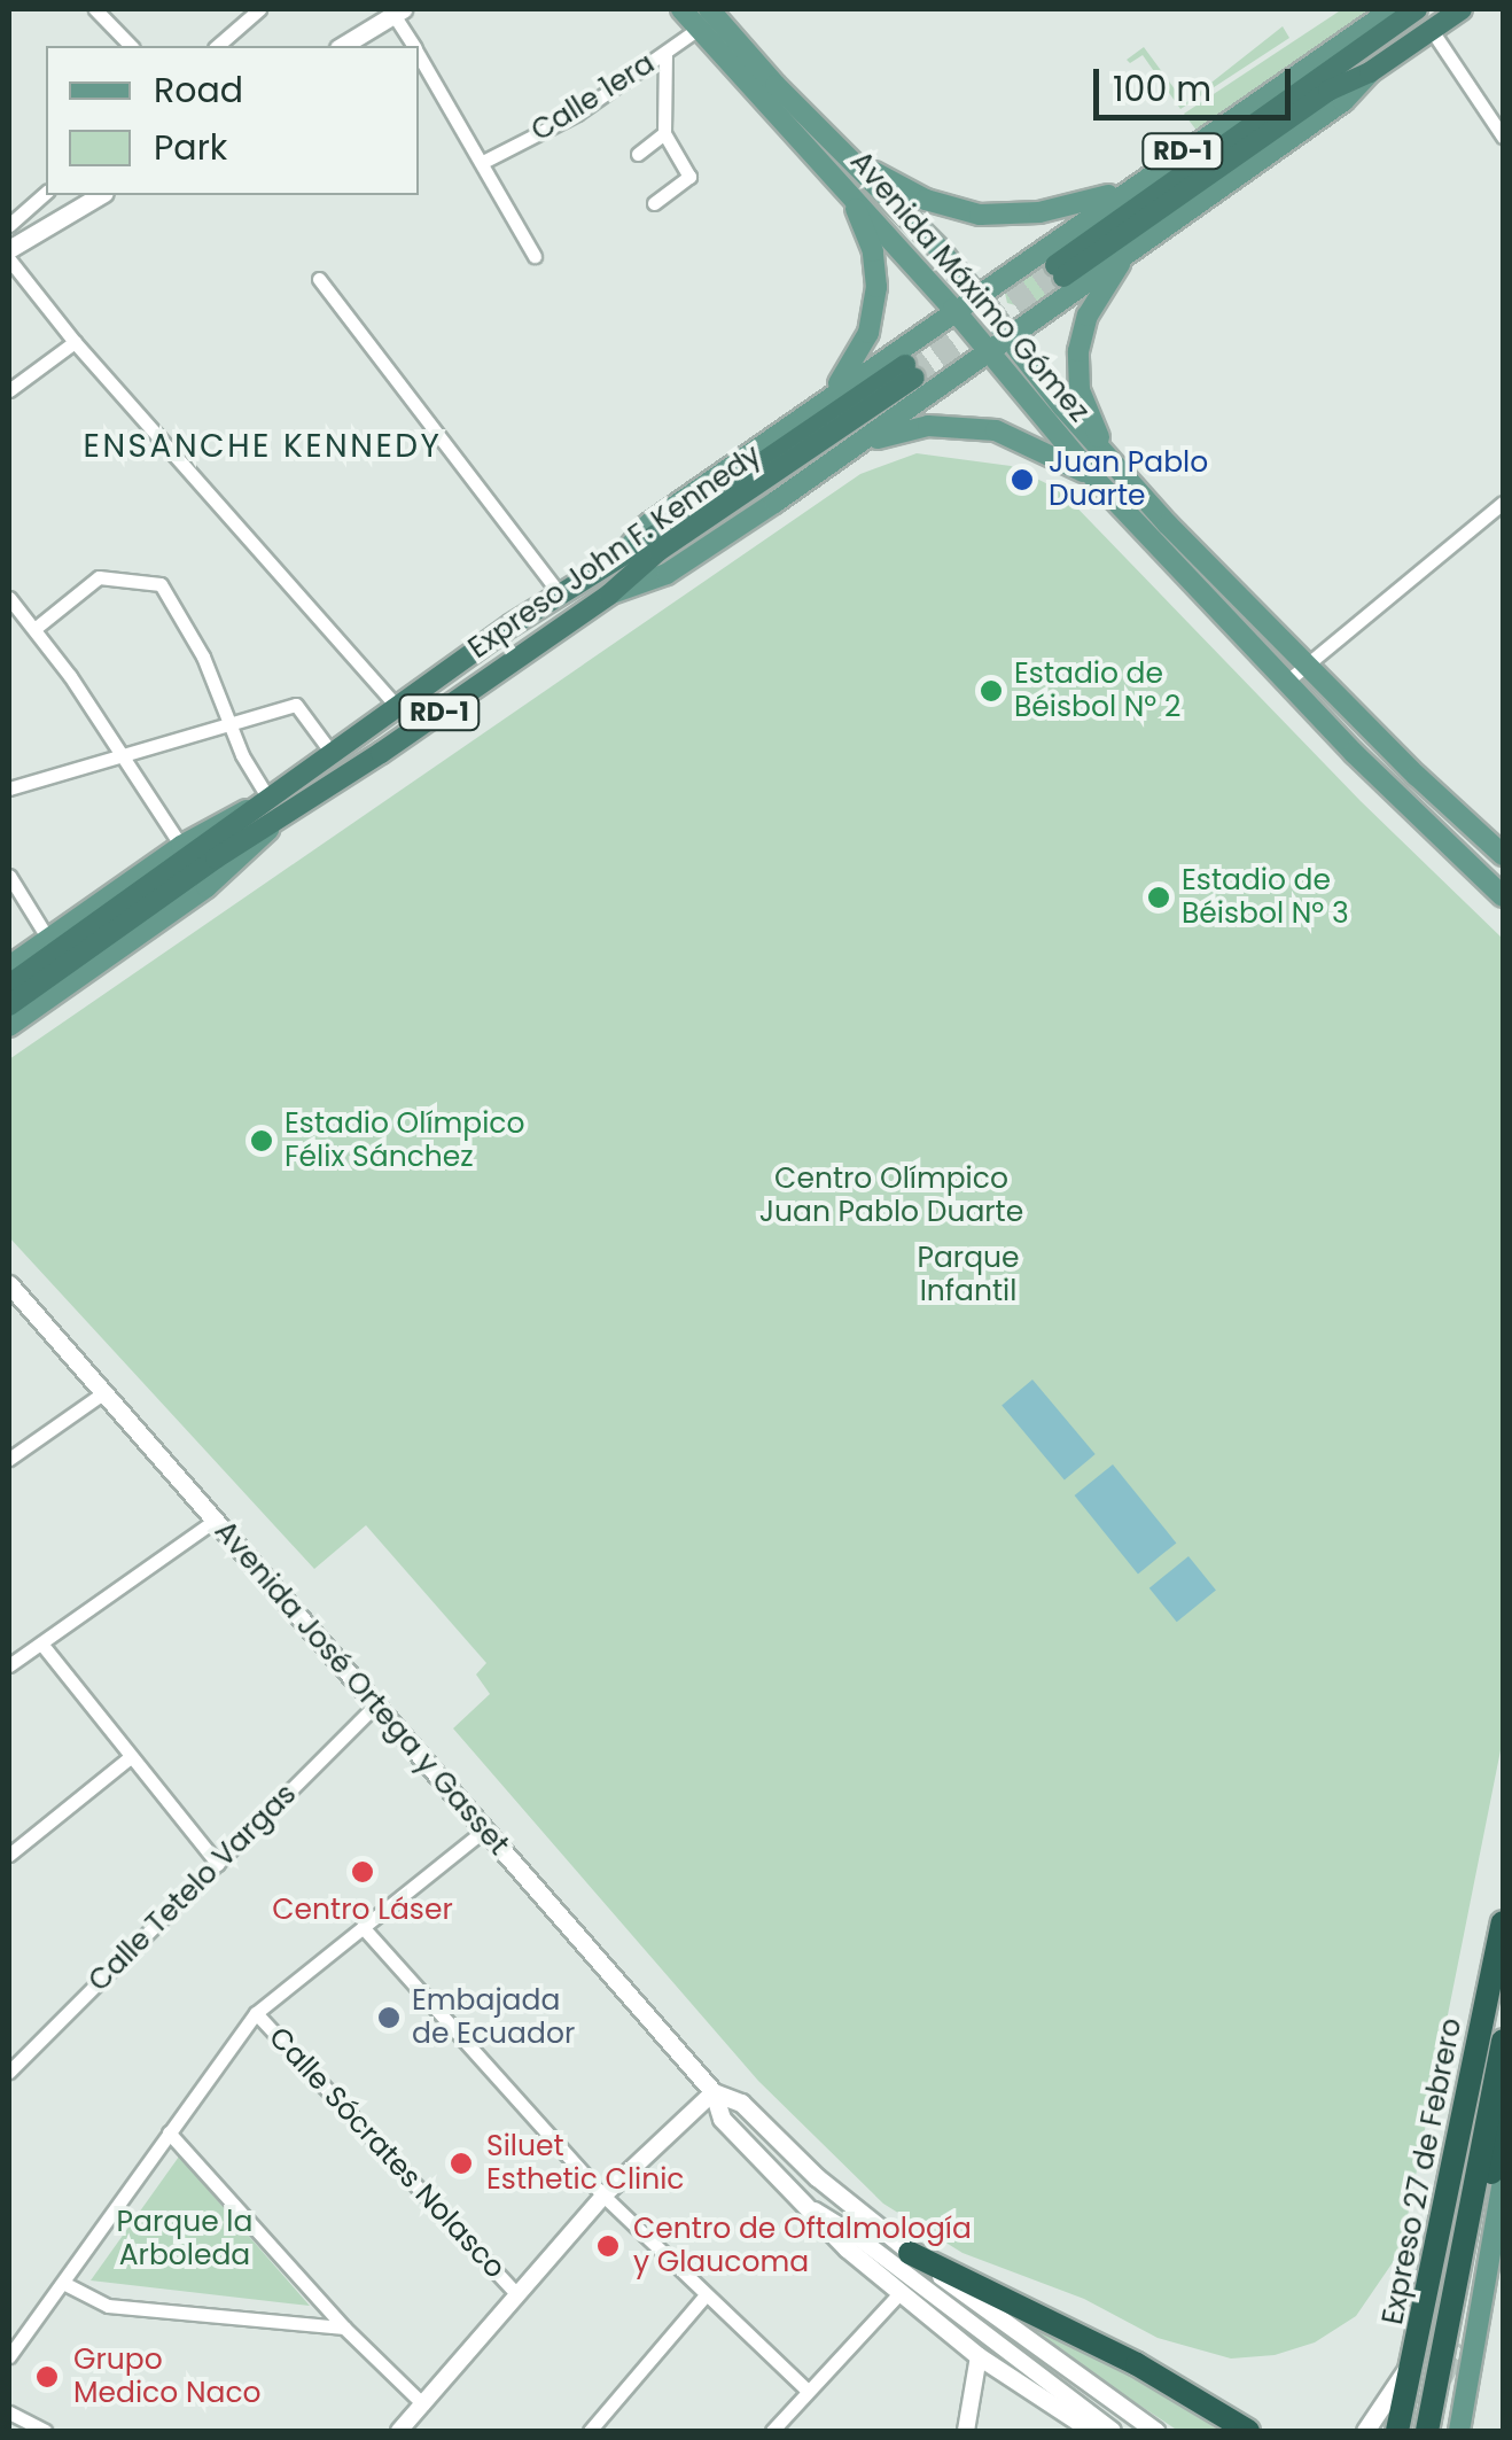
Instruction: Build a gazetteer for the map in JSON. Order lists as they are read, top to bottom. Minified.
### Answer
{"streets":{"highway":["RD-1","Expreso John F. Kennedy","Expreso 27 de Febrero"],"main road":["Avenida Máximo Gómez","Avenida José Ortega y Gasset"],"street":["Calle 1era","Calle Tetelo Vargas","Calle Sócrates Nolasco"]},"crossings":[["Calle 1era","Avenida Máximo Gómez"],["RD-1","Avenida Máximo Gómez"],["RD-1","Expreso John F. Kennedy"],["Avenida José Ortega y Gasset","Calle Tetelo Vargas"]],"districts":["ENSANCHE KENNEDY"],"parks":["Centro Olímpico Juan Pablo Duarte","Parque Infantil","Parque la Arboleda"],"places":["Juan Pablo Duarte","Estadio de Béisbol Nº 2","Estadio de Béisbol Nº 3","Estadio Olímpico Félix Sánchez","Centro Láser","Embajada de Ecuador","Siluet Esthetic Clinic","Centro de Oftalmología y Glaucoma","Grupo Medico Naco"],"legend":["Road","Park"],"scale_bar":"100 m"}
